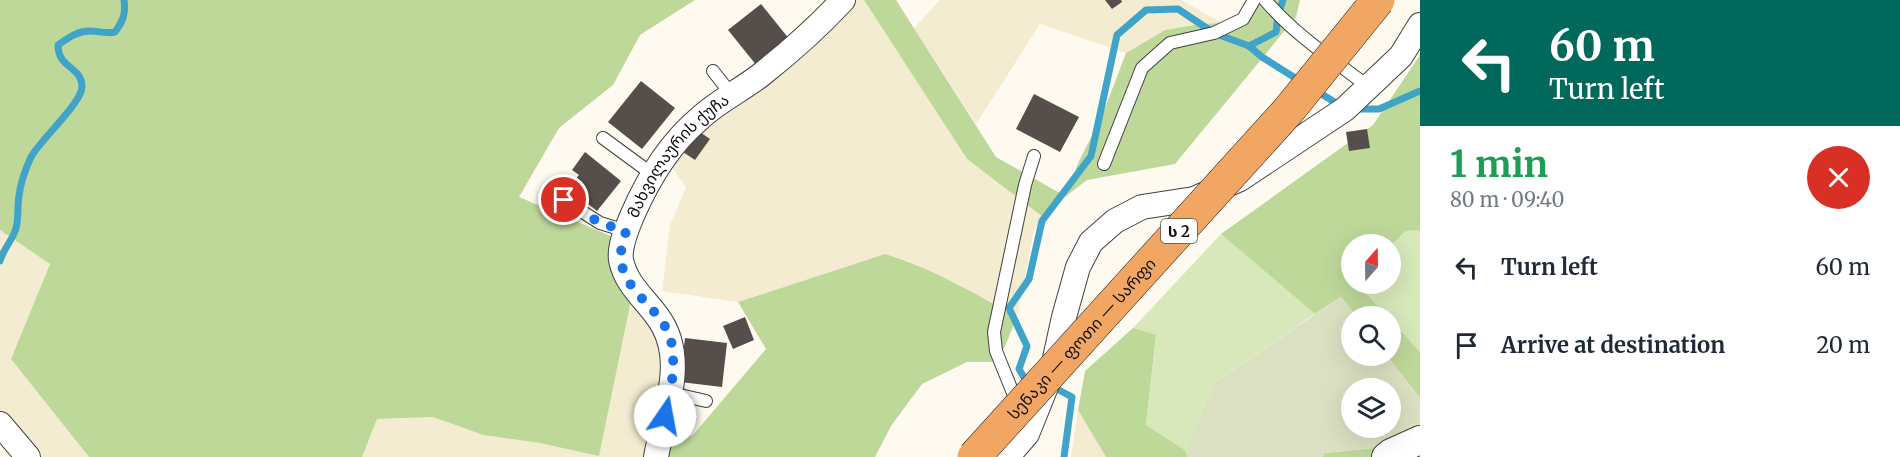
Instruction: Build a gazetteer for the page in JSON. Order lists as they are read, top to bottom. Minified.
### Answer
{"streets":{"highway":["ს 2","სენაკი — ფოთი — სარფი"],"street":["მახვილაურის ქუჩა"]},"north":"top","page":{"turn":["60 m","Turn left"],"heading":["1 min","80 m · 09:40"],"list":[{"name":"Turn left","value":"60 m"},{"name":"Arrive at destination","value":"20 m"}]}}
